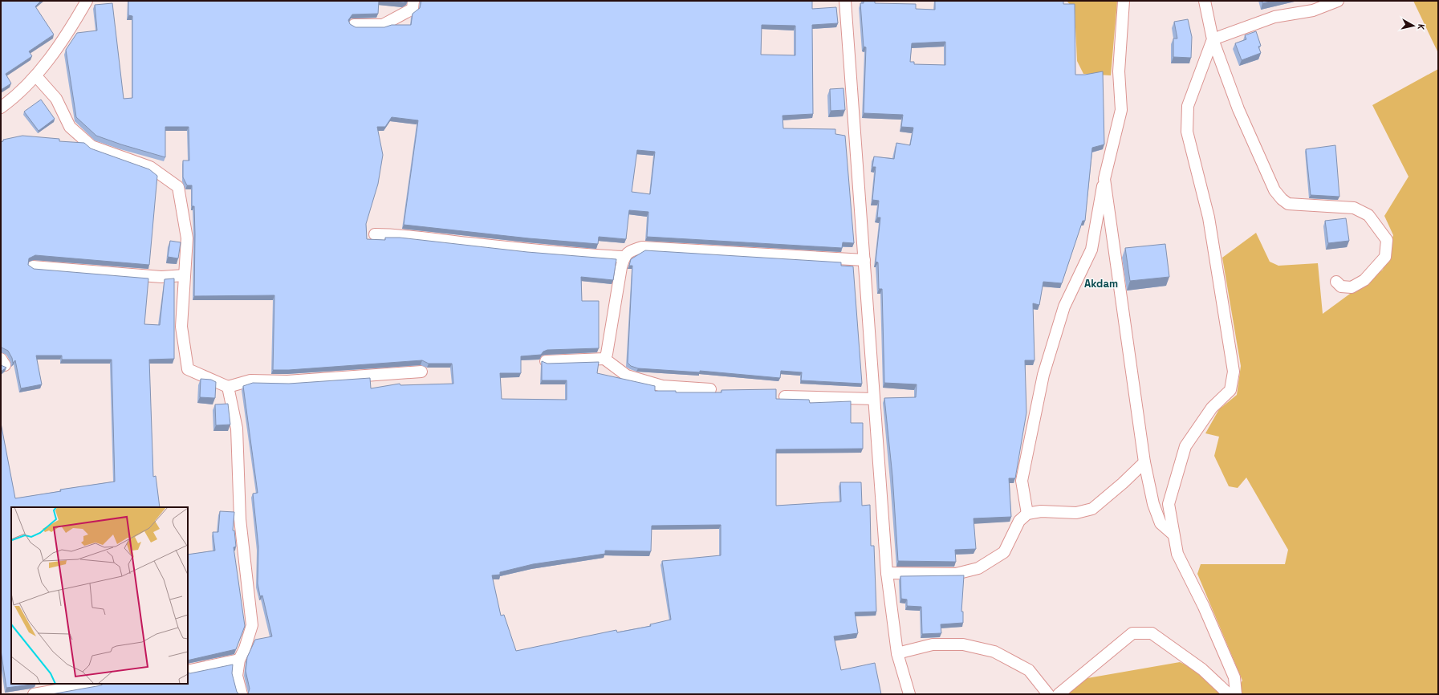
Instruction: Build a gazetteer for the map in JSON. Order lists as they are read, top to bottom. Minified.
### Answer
{"districts":["Akdam"],"north":"right"}
